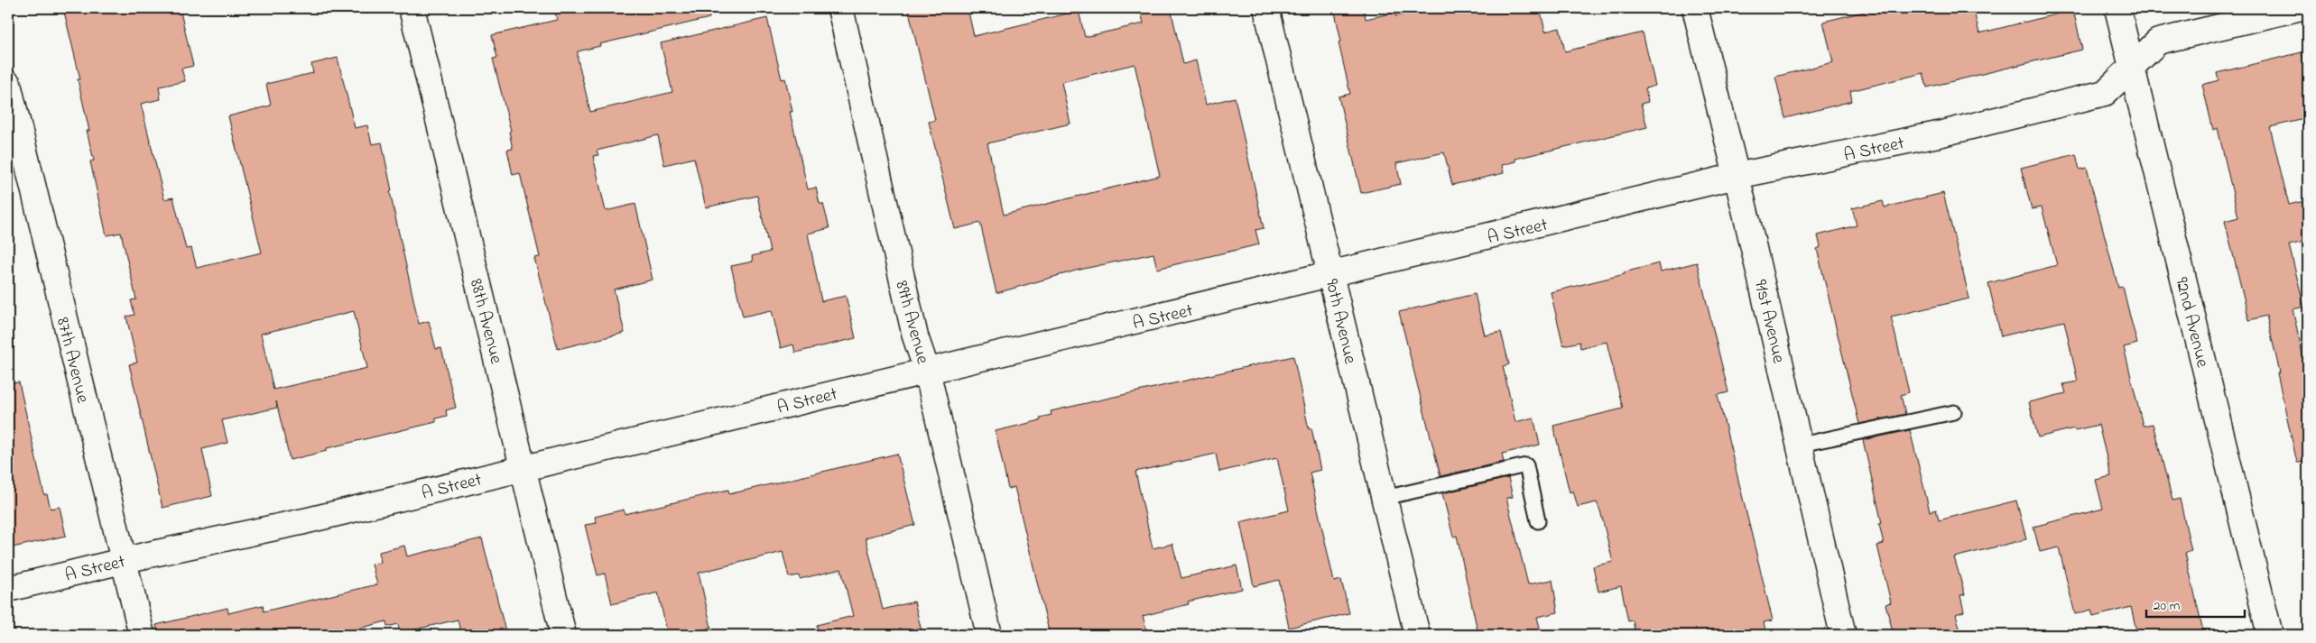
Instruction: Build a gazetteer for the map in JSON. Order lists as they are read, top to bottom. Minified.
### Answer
{"streets":{"street":["A Street","88th Avenue","90th Avenue","91st Avenue","89th Avenue","92nd Avenue","87th Avenue"]},"crossings":[["A Street","88th Avenue"],["A Street","90th Avenue"],["A Street","91st Avenue"],["A Street","89th Avenue"],["A Street","92nd Avenue"],["A Street","87th Avenue"]],"scale_bar":"20 m"}
